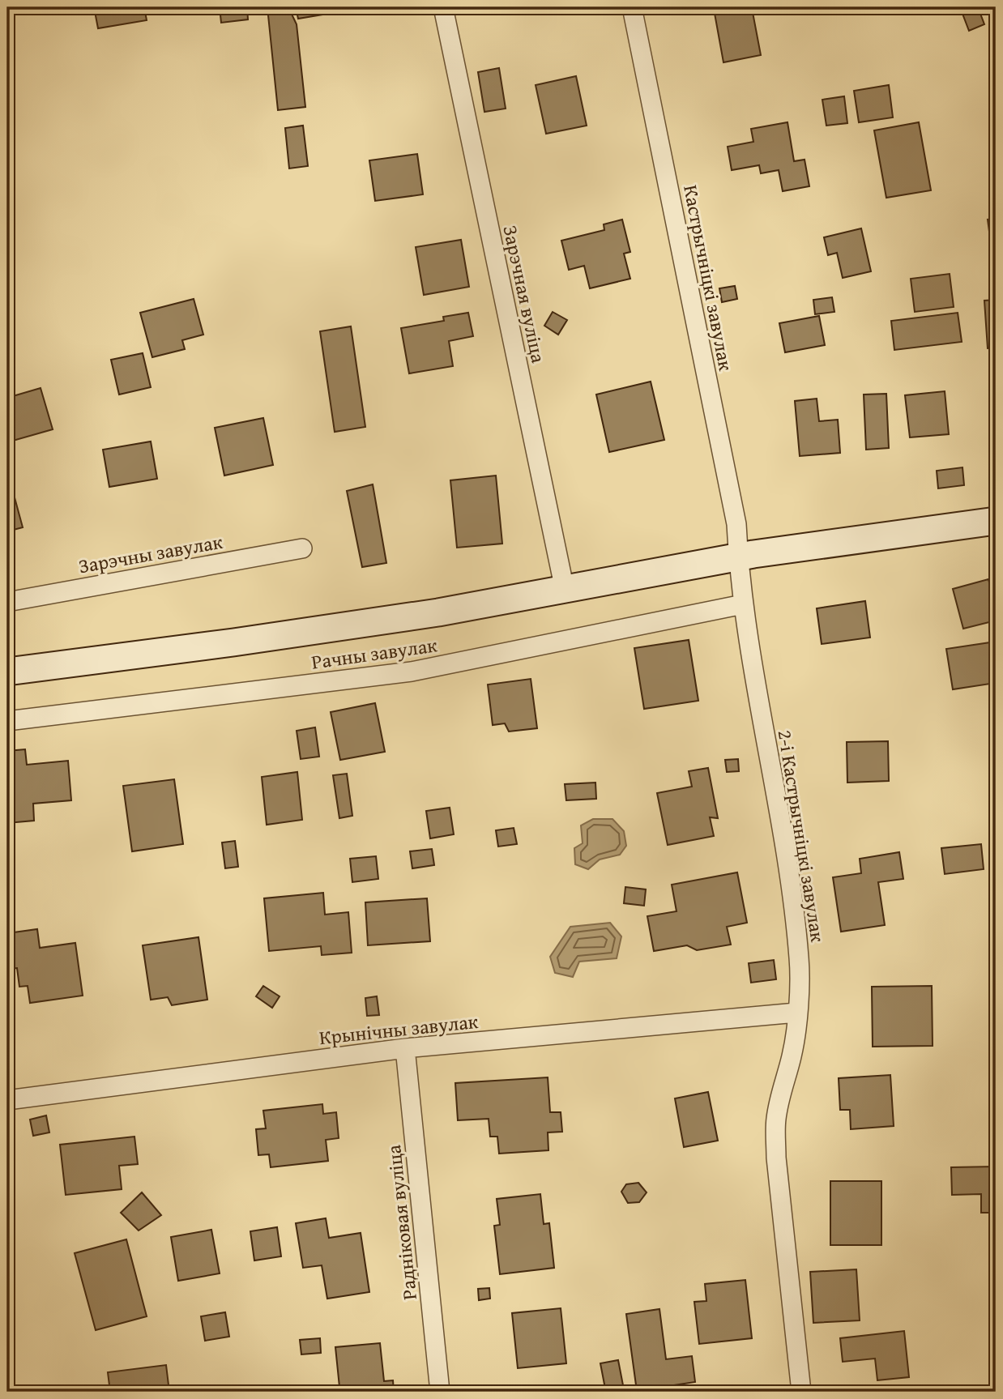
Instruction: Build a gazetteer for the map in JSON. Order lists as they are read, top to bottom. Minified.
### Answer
{"streets":{"street":["Кастрычніцкі завулак","Зарэчная вуліца","Зарэчны завулак","Рачны завулак","2-і Кастрычніцкі завулак","Крынічны завулак","Радніковая вуліца"]},"crossings":[["Кастрычніцкі завулак","2-і Кастрычніцкі завулак"],["Рачны завулак","2-і Кастрычніцкі завулак"],["2-і Кастрычніцкі завулак","Крынічны завулак"],["Крынічны завулак","Радніковая вуліца"]]}
